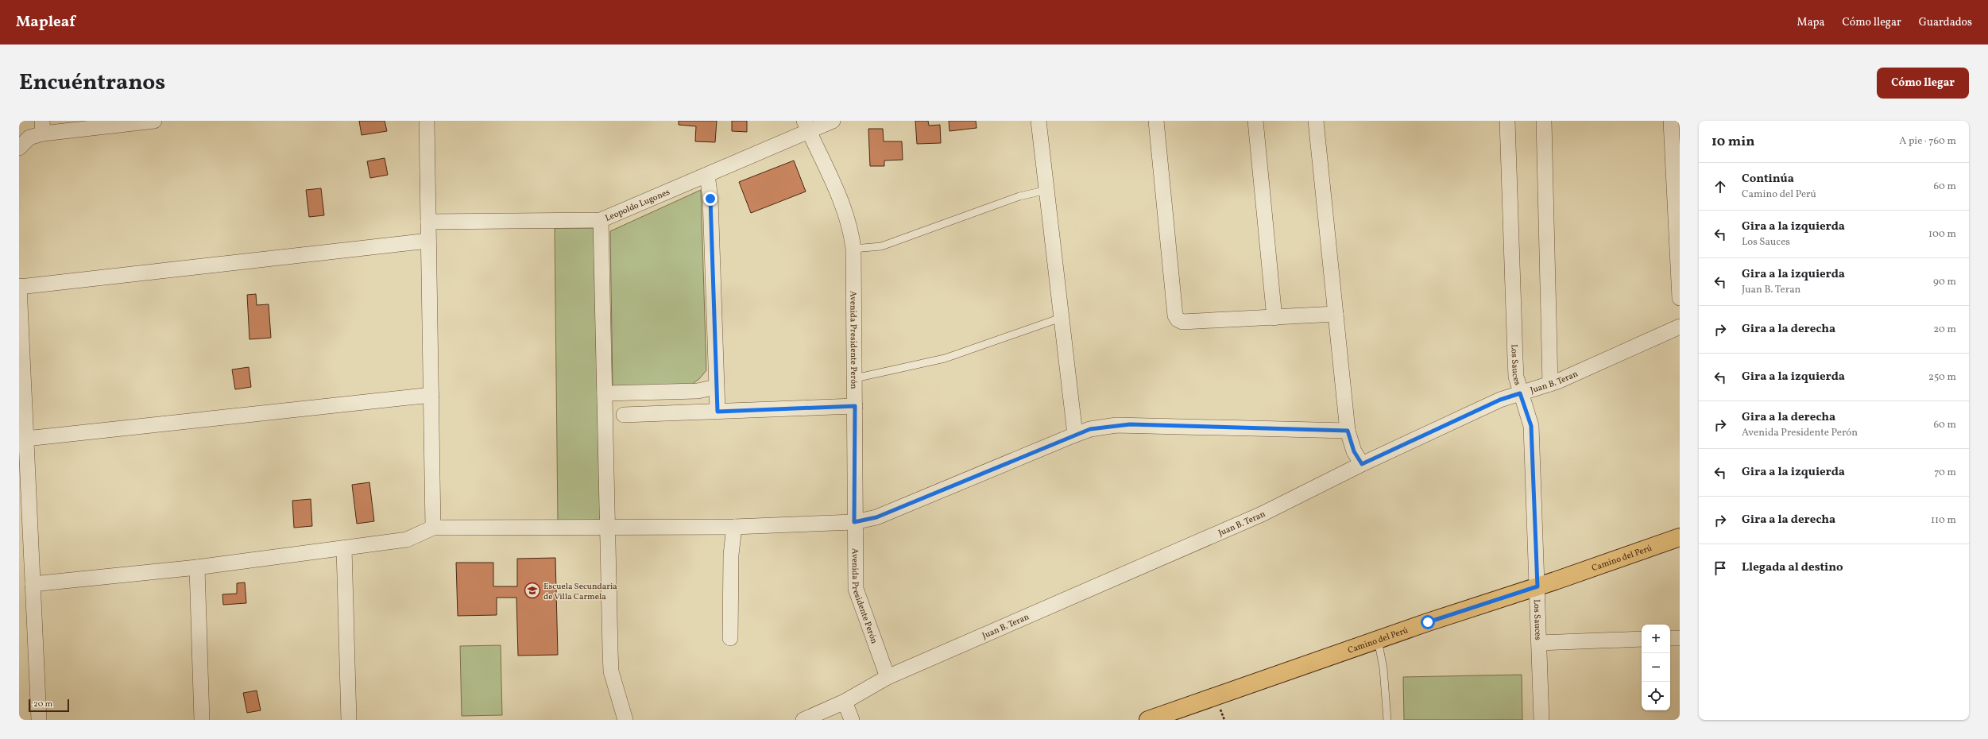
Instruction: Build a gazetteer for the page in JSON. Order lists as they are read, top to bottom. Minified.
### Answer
{"streets":{"main road":["Camino del Perú"],"street":["Leopoldo Lugones","Avenida Presidente Perón","Los Sauces","Juan B. Teran"]},"crossings":[["Leopoldo Lugones","Avenida Presidente Perón"],["Avenida Presidente Perón","Juan B. Teran"],["Los Sauces","Juan B. Teran"],["Los Sauces","Camino del Perú"]],"places":{"school or university":["Escuela Secundaria de Villa Carmela"]},"scale_bar":"20 m","page":{"header":"Mapleaf","nav":["Mapa","Cómo llegar","Guardados"],"title":"Encuéntranos","buttons":"Cómo llegar","heading":["10 min","A pie · 760 m"],"list":[["Continúa","Camino del Perú","60 m"],["Gira a la izquierda","Los Sauces","100 m"],["Gira a la izquierda","Juan B. Teran","90 m"],["Gira a la derecha","20 m"],["Gira a la izquierda","250 m"],["Gira a la derecha","Avenida Presidente Perón","60 m"],["Gira a la izquierda","70 m"],["Gira a la derecha","110 m"],"Llegada al destino"],"map_buttons":["+","−"],"scale":"20 m"}}
